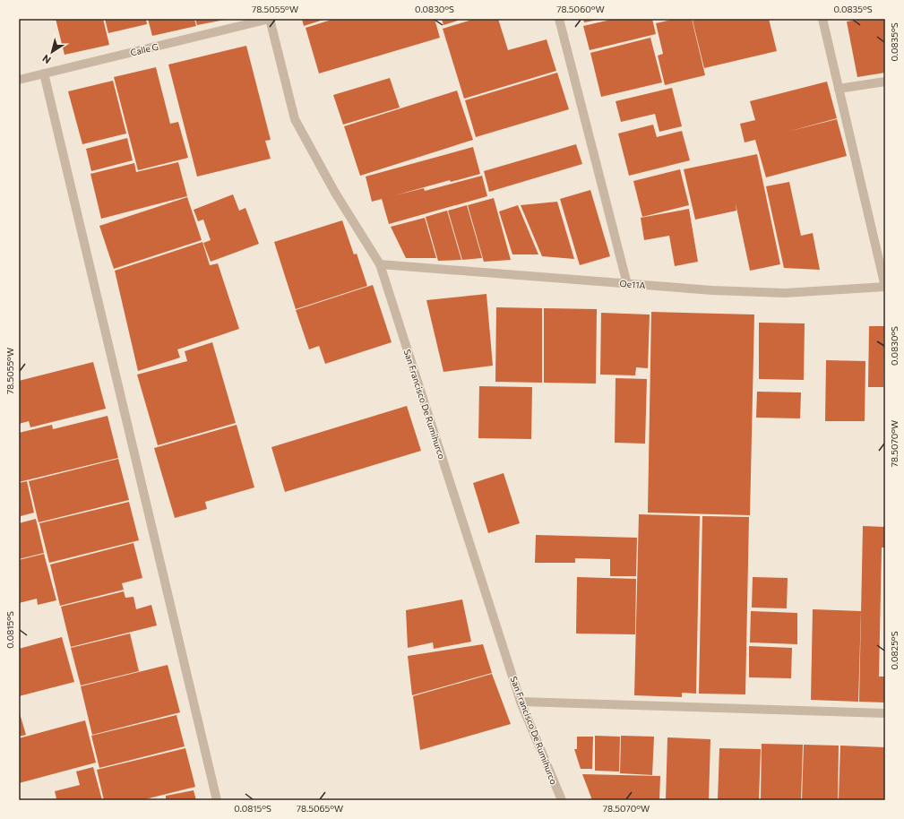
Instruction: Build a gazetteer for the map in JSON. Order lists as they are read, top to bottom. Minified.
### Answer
{"streets":{"street":["Calle G","Oe11A","San Francisco De Rumihurco"]},"crossings":[["Calle G","San Francisco De Rumihurco"],["Oe11A","San Francisco De Rumihurco"]],"north":"bottom left","coordinates":["78.5055°W","0.0830°S","78.5060°W","0.0835°S","78.5070°W","0.0815°S","0.0825°S","78.5065°W"]}
